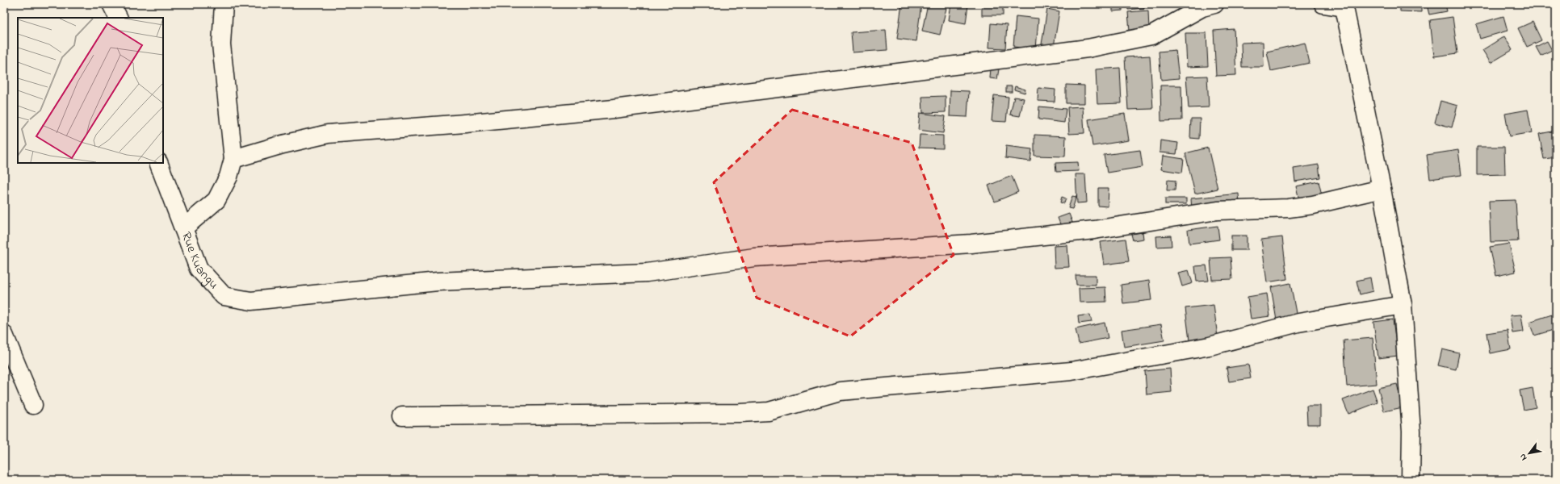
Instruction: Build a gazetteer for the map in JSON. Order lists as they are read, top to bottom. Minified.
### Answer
{"streets":{"street":["Rue Kuangu"]},"north":"bottom left"}
